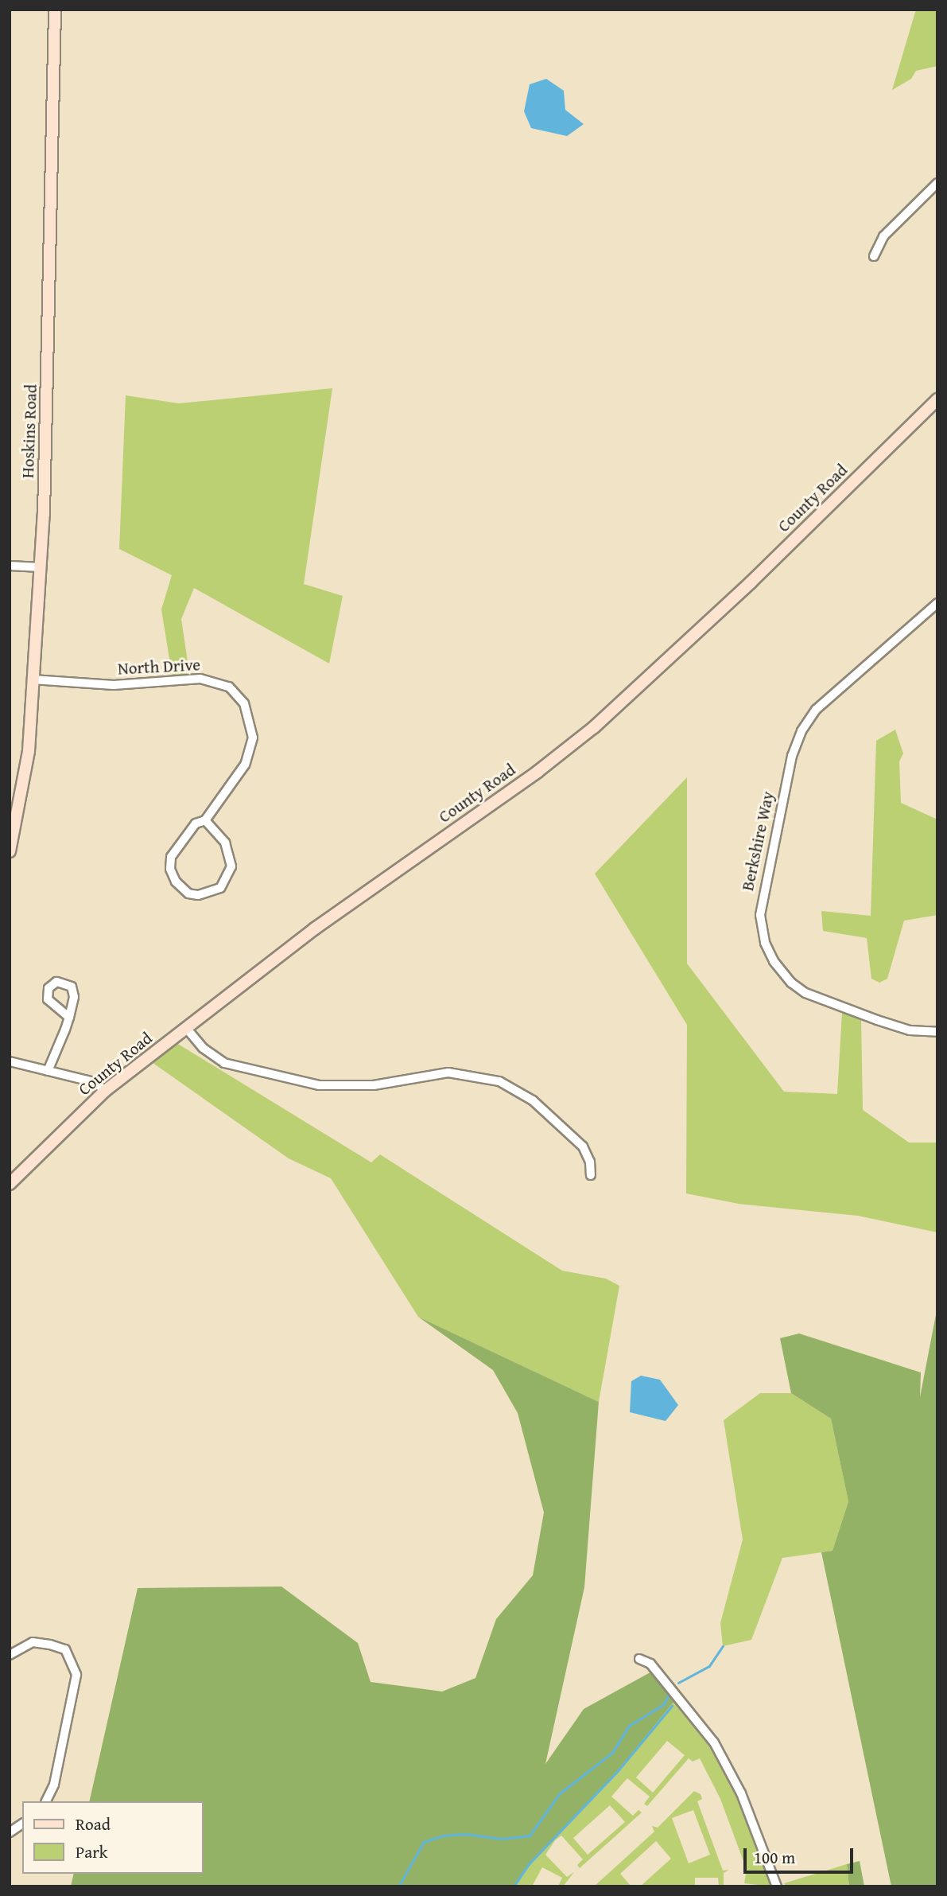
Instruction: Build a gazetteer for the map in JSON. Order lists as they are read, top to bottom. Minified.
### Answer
{"streets":{"street":["Hoskins Road","County Road","North Drive","Berkshire Way"]},"crossings":[["Hoskins Road","North Drive"]],"legend":["Road","Park"],"scale_bar":"100 m"}
